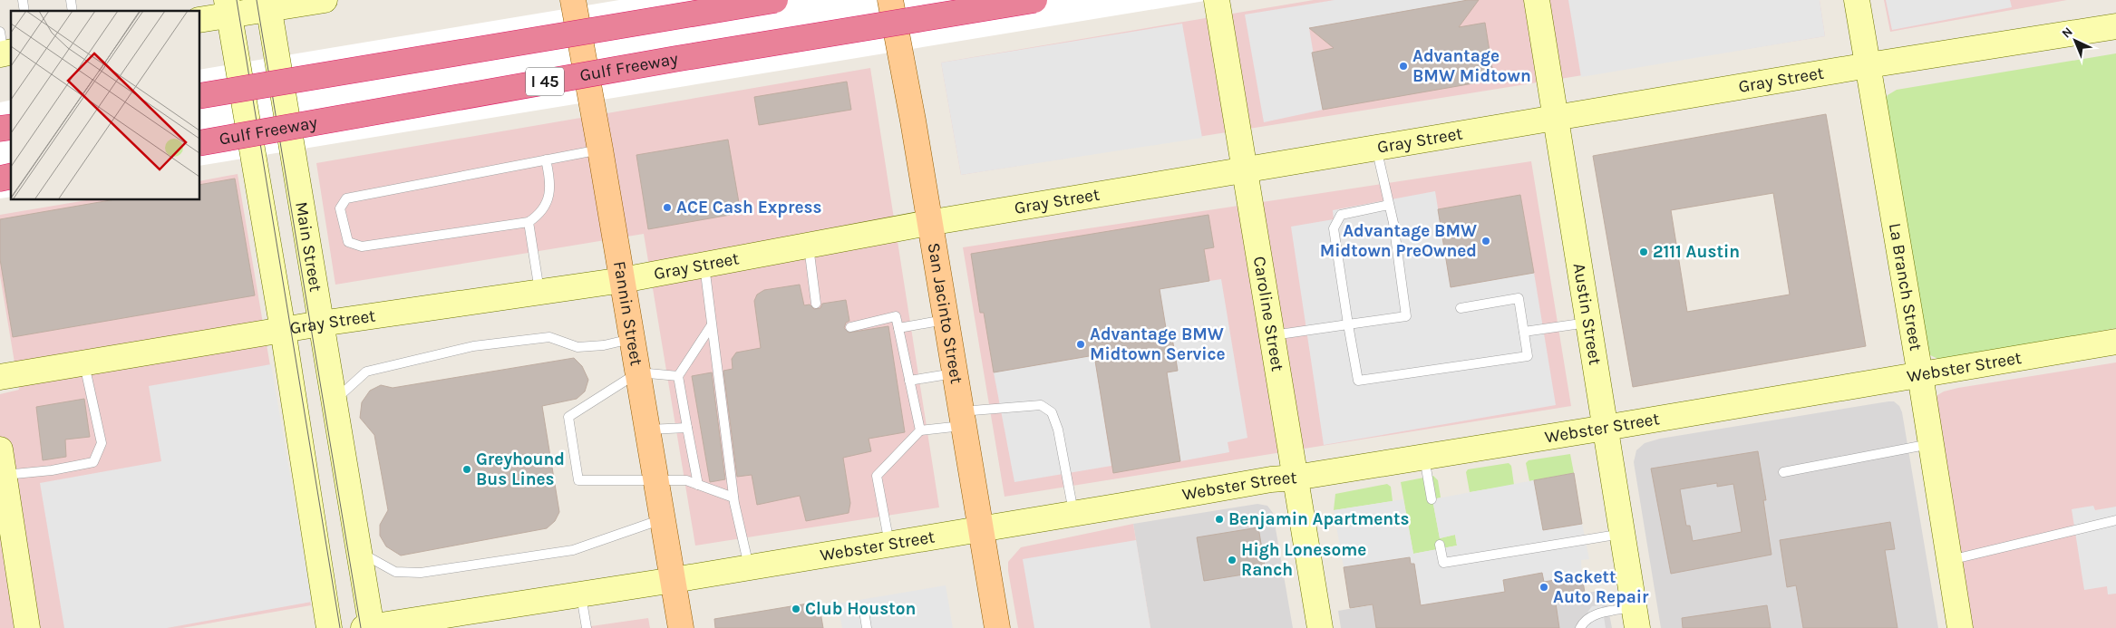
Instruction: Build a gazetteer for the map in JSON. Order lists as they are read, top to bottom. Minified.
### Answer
{"streets":{"highway":["Gulf Freeway","I 45"],"main road":["Gray Street","Main Street","La Branch Street","Fannin Street","San Jacinto Street","Caroline Street","Austin Street","Webster Street"]},"crossings":[["Gray Street","Main Street"],["Gray Street","La Branch Street"],["Gray Street","Fannin Street"],["Gray Street","San Jacinto Street"],["Gray Street","Caroline Street"],["Gray Street","Austin Street"],["Main Street","Webster Street"],["La Branch Street","Webster Street"],["Fannin Street","Webster Street"],["San Jacinto Street","Webster Street"],["Caroline Street","Webster Street"],["Austin Street","Webster Street"]],"places":["Advantage BMW Midtown","ACE Cash Express","Advantage BMW Midtown PreOwned","2111 Austin","Advantage BMW Midtown Service","Greyhound Bus Lines","Benjamin Apartments","High Lonesome Ranch","Sackett Auto Repair","Club Houston"],"north":"top left"}
